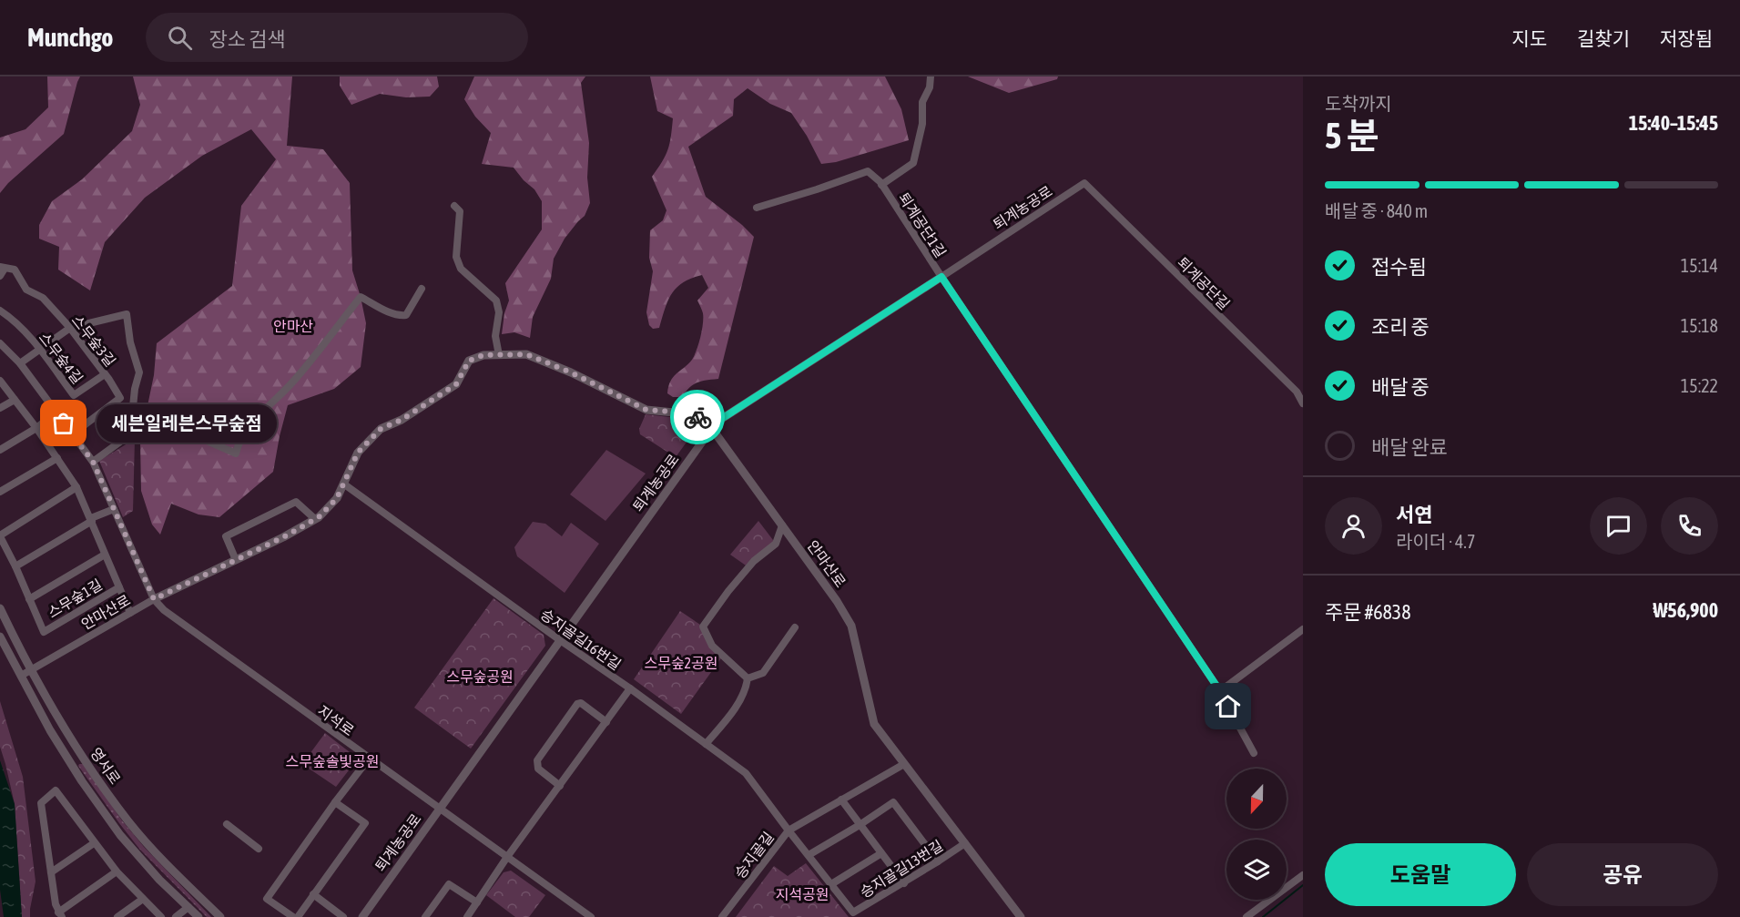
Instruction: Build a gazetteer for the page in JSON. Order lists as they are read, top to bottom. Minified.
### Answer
{"streets":{"street":["퇴계농공로","퇴계공단1길","퇴계공단길","스무숲3길","스무숲4길","안마산로","스무숲1길","승지골길16번길","지석로","영서로","승지골길","승지골길13번길"]},"crossings":[["퇴계농공로","퇴계공단1길"],["퇴계농공로","퇴계공단길"],["퇴계농공로","안마산로"],["퇴계농공로","승지골길16번길"],["퇴계농공로","지석로"],["스무숲3길","스무숲4길"],["안마산로","승지골길16번길"],["안마산로","지석로"],["안마산로","영서로"],["안마산로","승지골길"],["안마산로","승지골길13번길"],["승지골길16번길","승지골길"],["승지골길16번길","승지골길13번길"],["승지골길","승지골길13번길"]],"parks":["안마산","스무숲2공원","스무숲공원","스무숲솔빛공원","지석공원"],"places":["세븐일레븐스무숲점"],"north":"bottom","page":{"header":"Munchgo","search":"장소 검색","nav":["지도","길찾기","저장됨"],"heading":["5 분","도착까지","15:40–15:45"],"panel":["서연","라이더 · 4.7","주문 #6838","₩56,900"],"bar":"배달 중 · 840 m","list":[["접수됨","15:14"],["조리 중","15:18"],["배달 중","15:22"],"배달 완료"],"bubble":"세븐일레븐스무숲점","buttons":["도움말","공유"]}}
